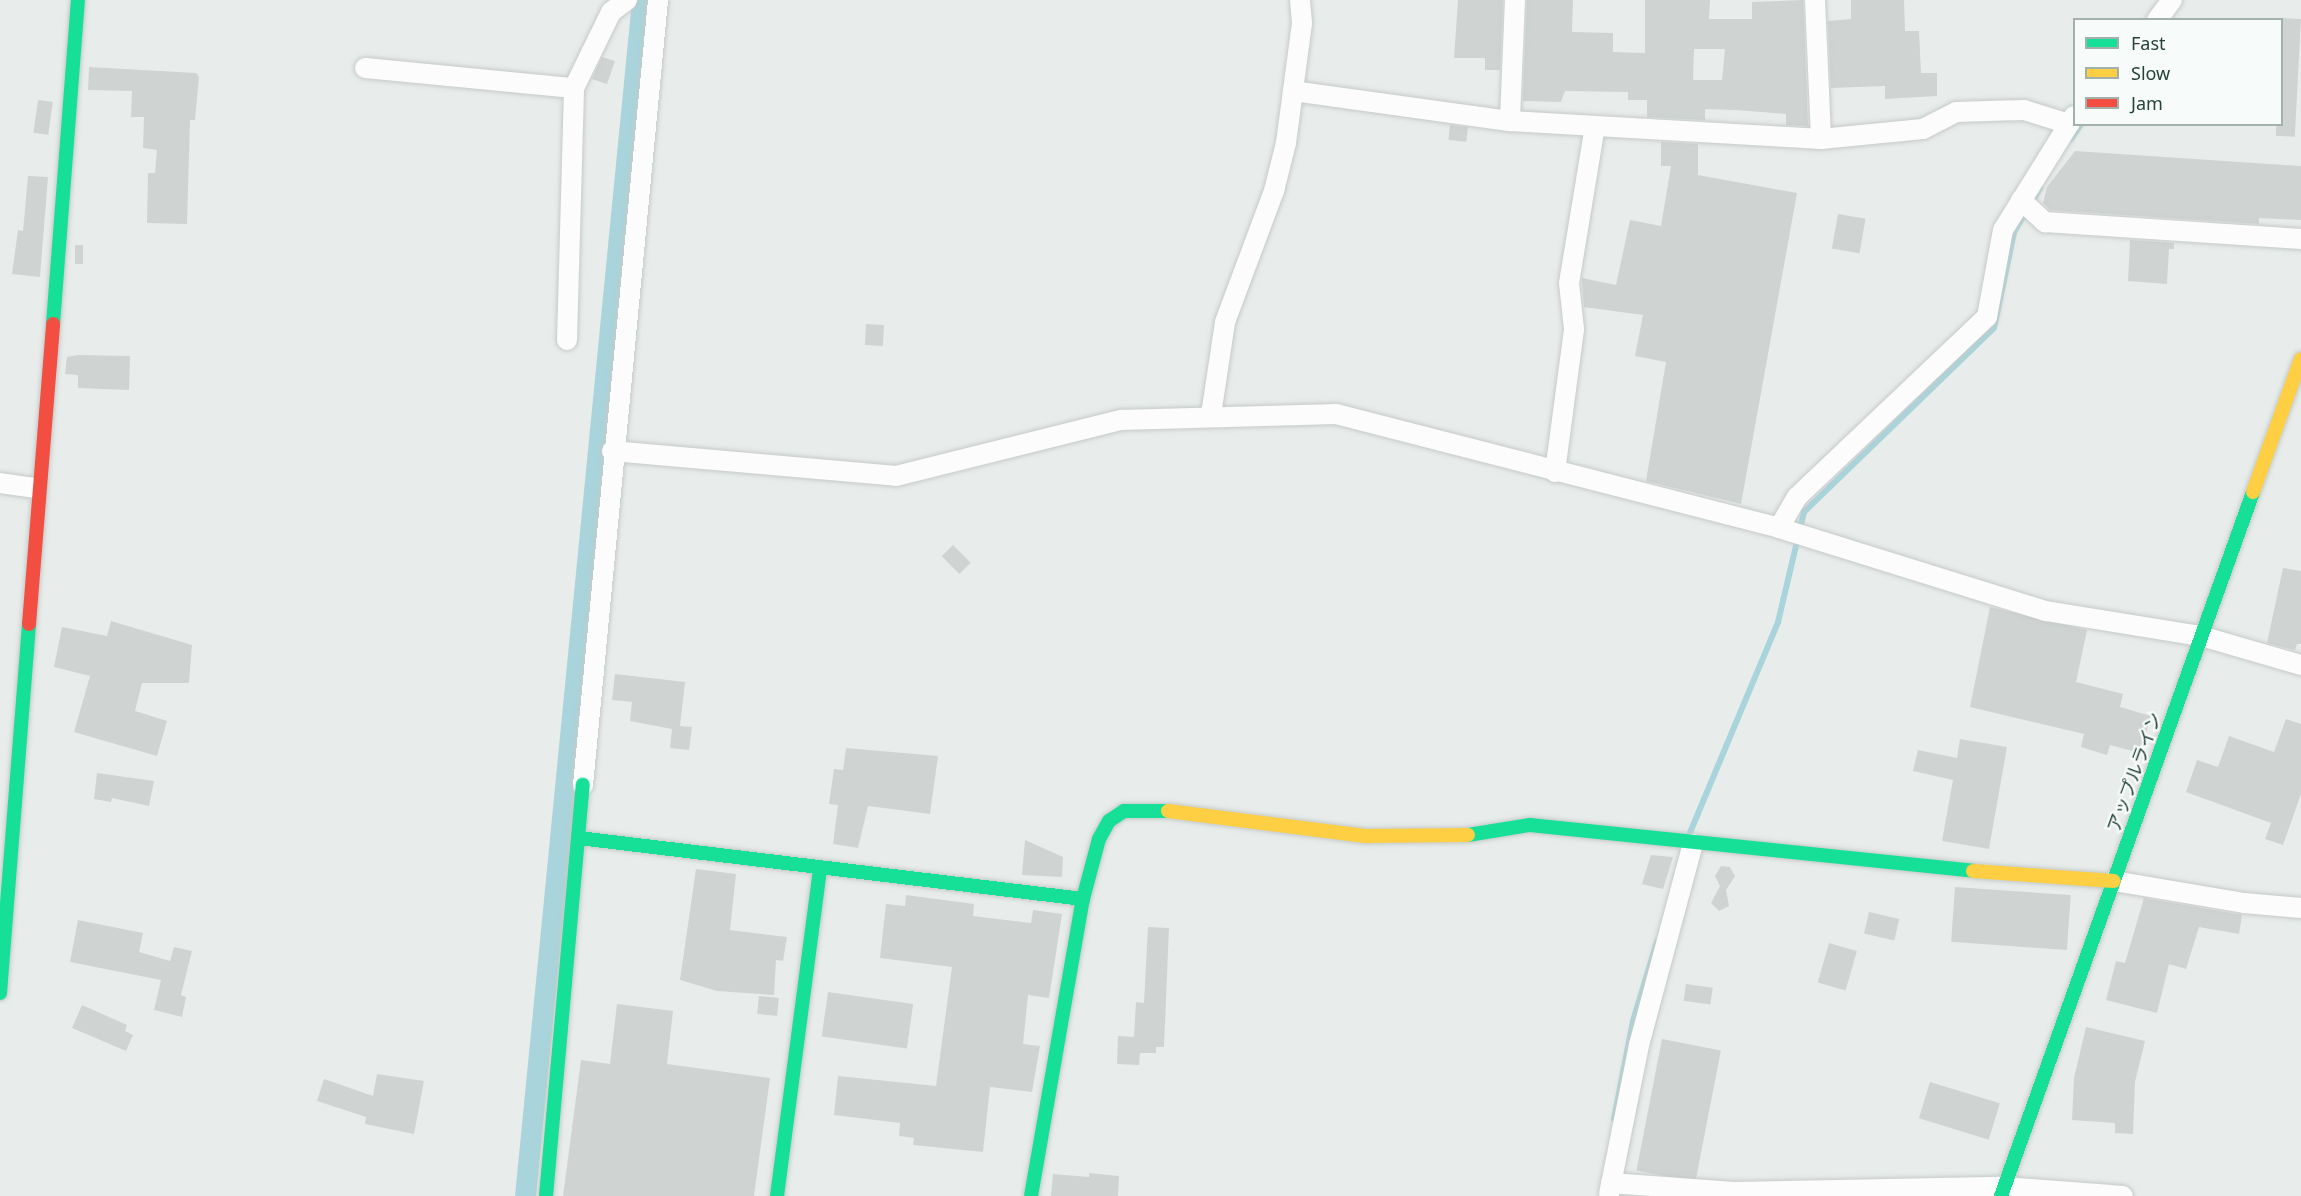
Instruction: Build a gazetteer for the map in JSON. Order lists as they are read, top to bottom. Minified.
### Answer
{"streets":{"main road":["アップルライン"]},"legend":["Fast","Slow","Jam"]}
